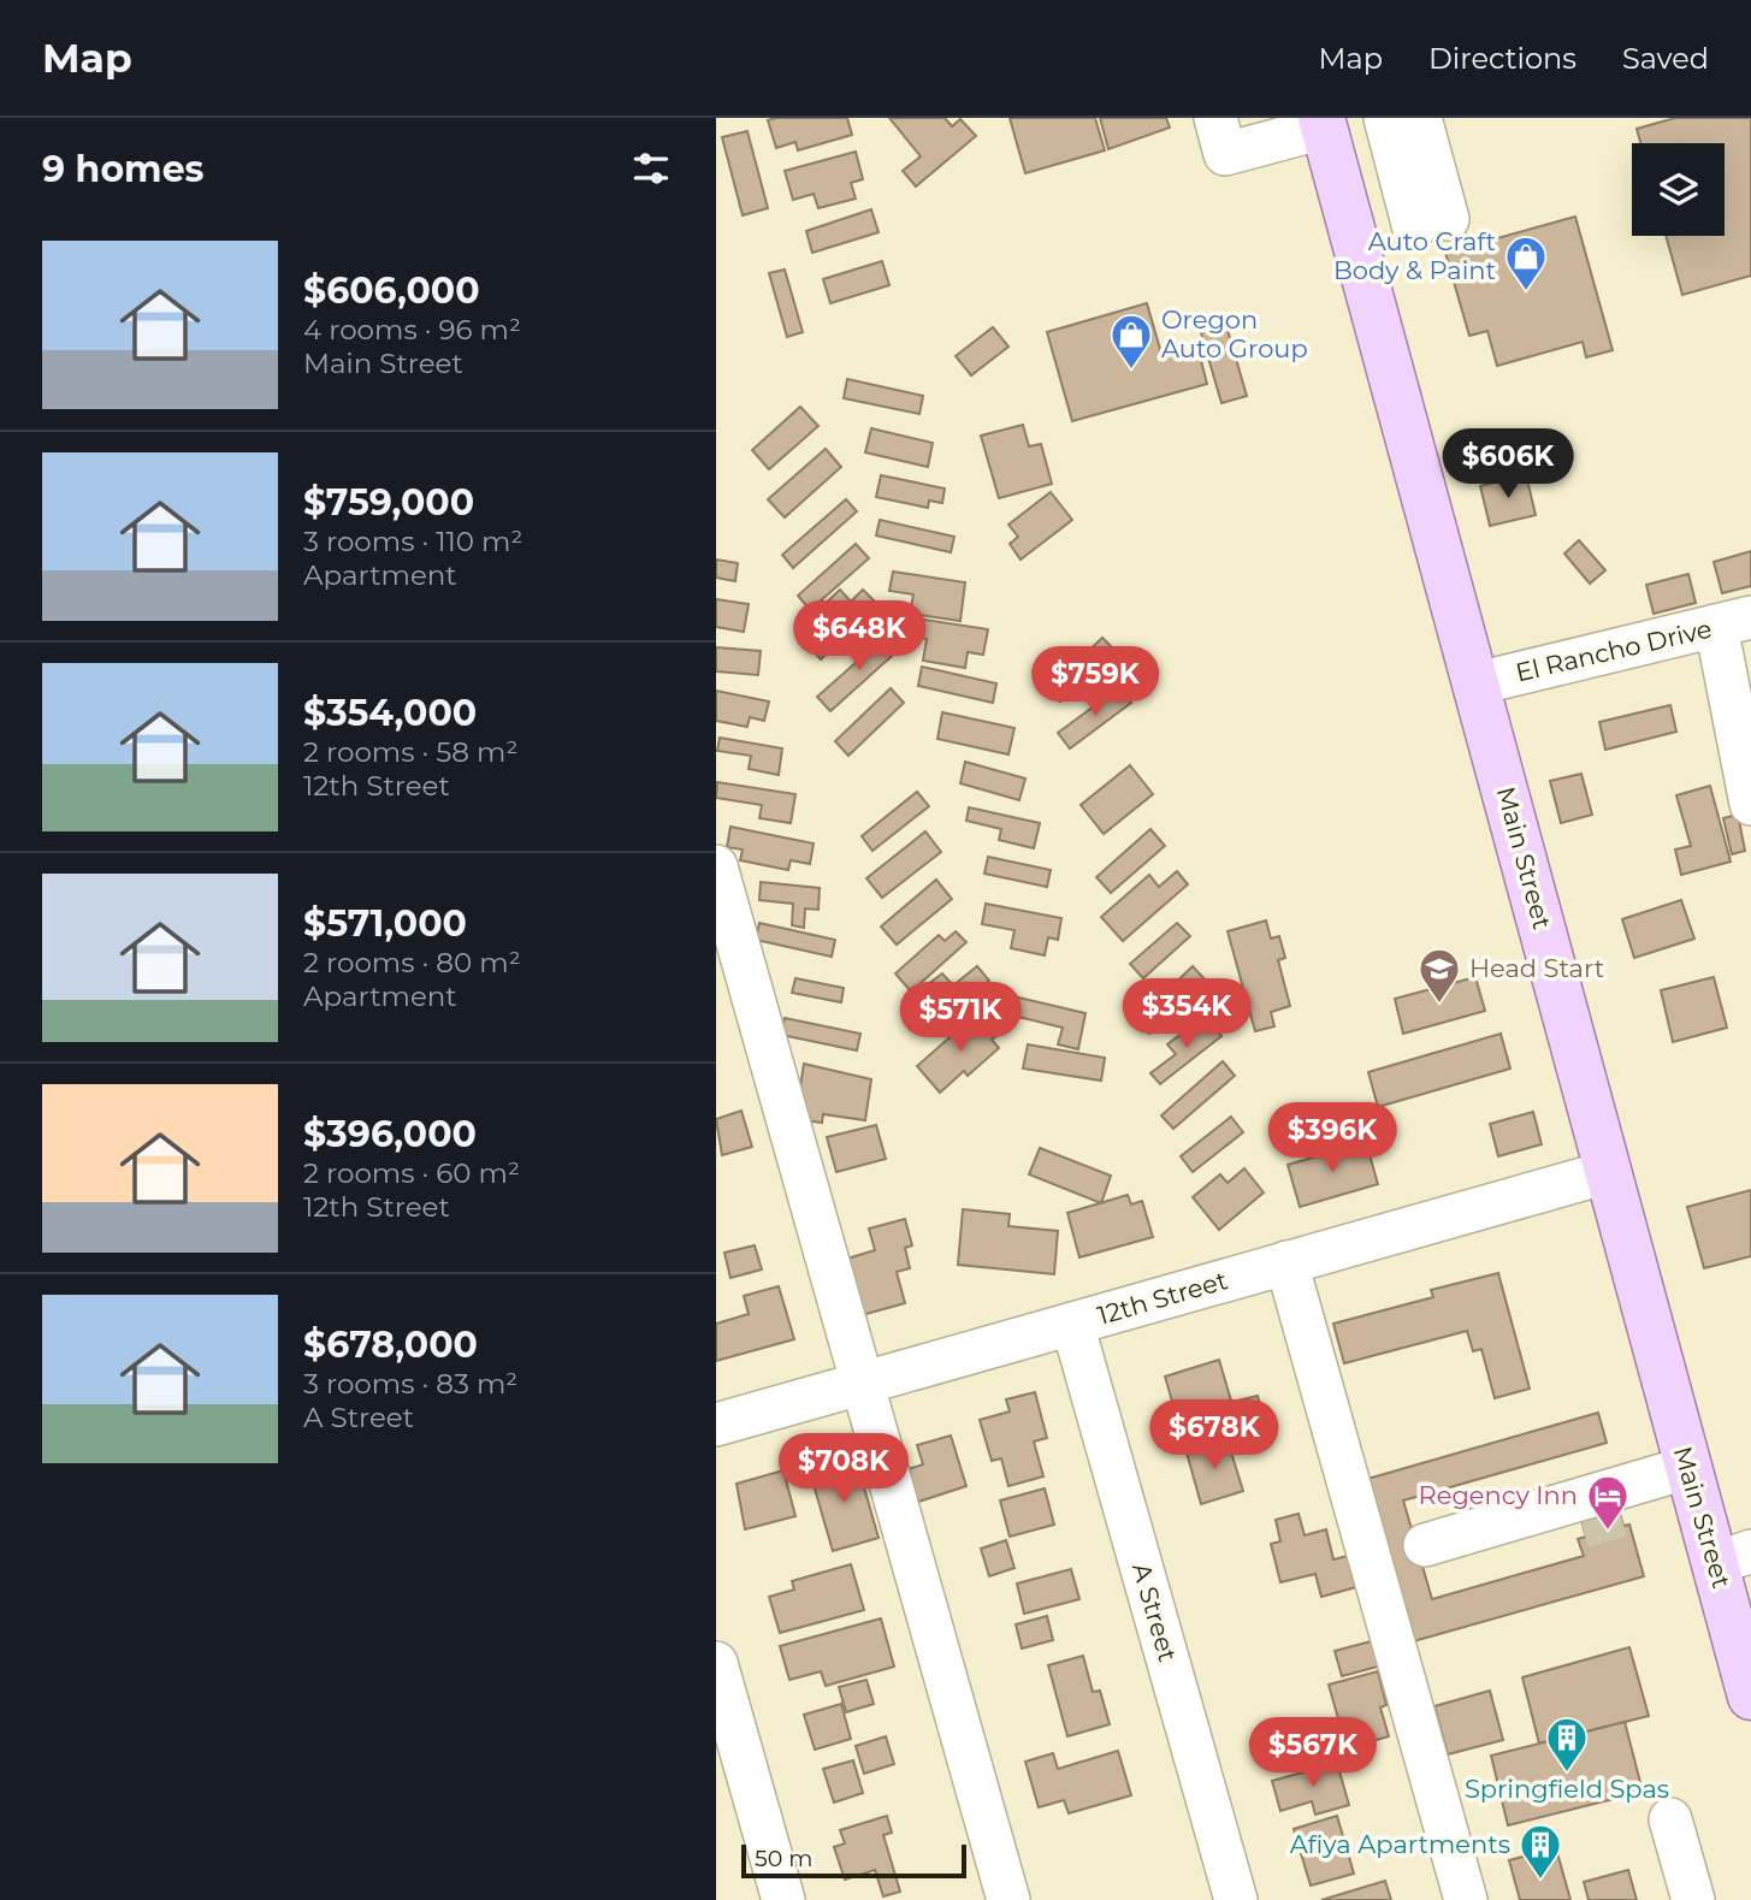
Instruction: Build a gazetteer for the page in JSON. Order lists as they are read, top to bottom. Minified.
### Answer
{"streets":{"main road":["Main Street"],"street":["El Rancho Drive","12th Street","A Street"]},"crossings":[["El Rancho Drive","Main Street"],["Main Street","12th Street"],["12th Street","A Street"]],"places":{"shop":["Auto Craft Body & Paint","Oregon Auto Group"],"school or university":["Head Start"],"hotel":["Regency Inn"],"building":["Springfield Spas","Afiya Apartments"]},"scale_bar":"50 m","page":{"header":"Map","nav":["Map","Directions","Saved"],"heading":"9 homes","list":[{"name":"$606,000","note":"4 rooms · 96 m² · Main Street"},{"name":"$759,000","note":"3 rooms · 110 m² · Apartment"},{"name":"$354,000","note":"2 rooms · 58 m² · 12th Street"},{"name":"$571,000","note":"2 rooms · 80 m² · Apartment"},{"name":"$396,000","note":"2 rooms · 60 m² · 12th Street"},{"name":"$678,000","note":"3 rooms · 83 m² · A Street"}],"price":["$606K","$648K","$759K","$354K","$571K","$396K","$678K","$708K","$567K"],"scale":"50 m"}}
